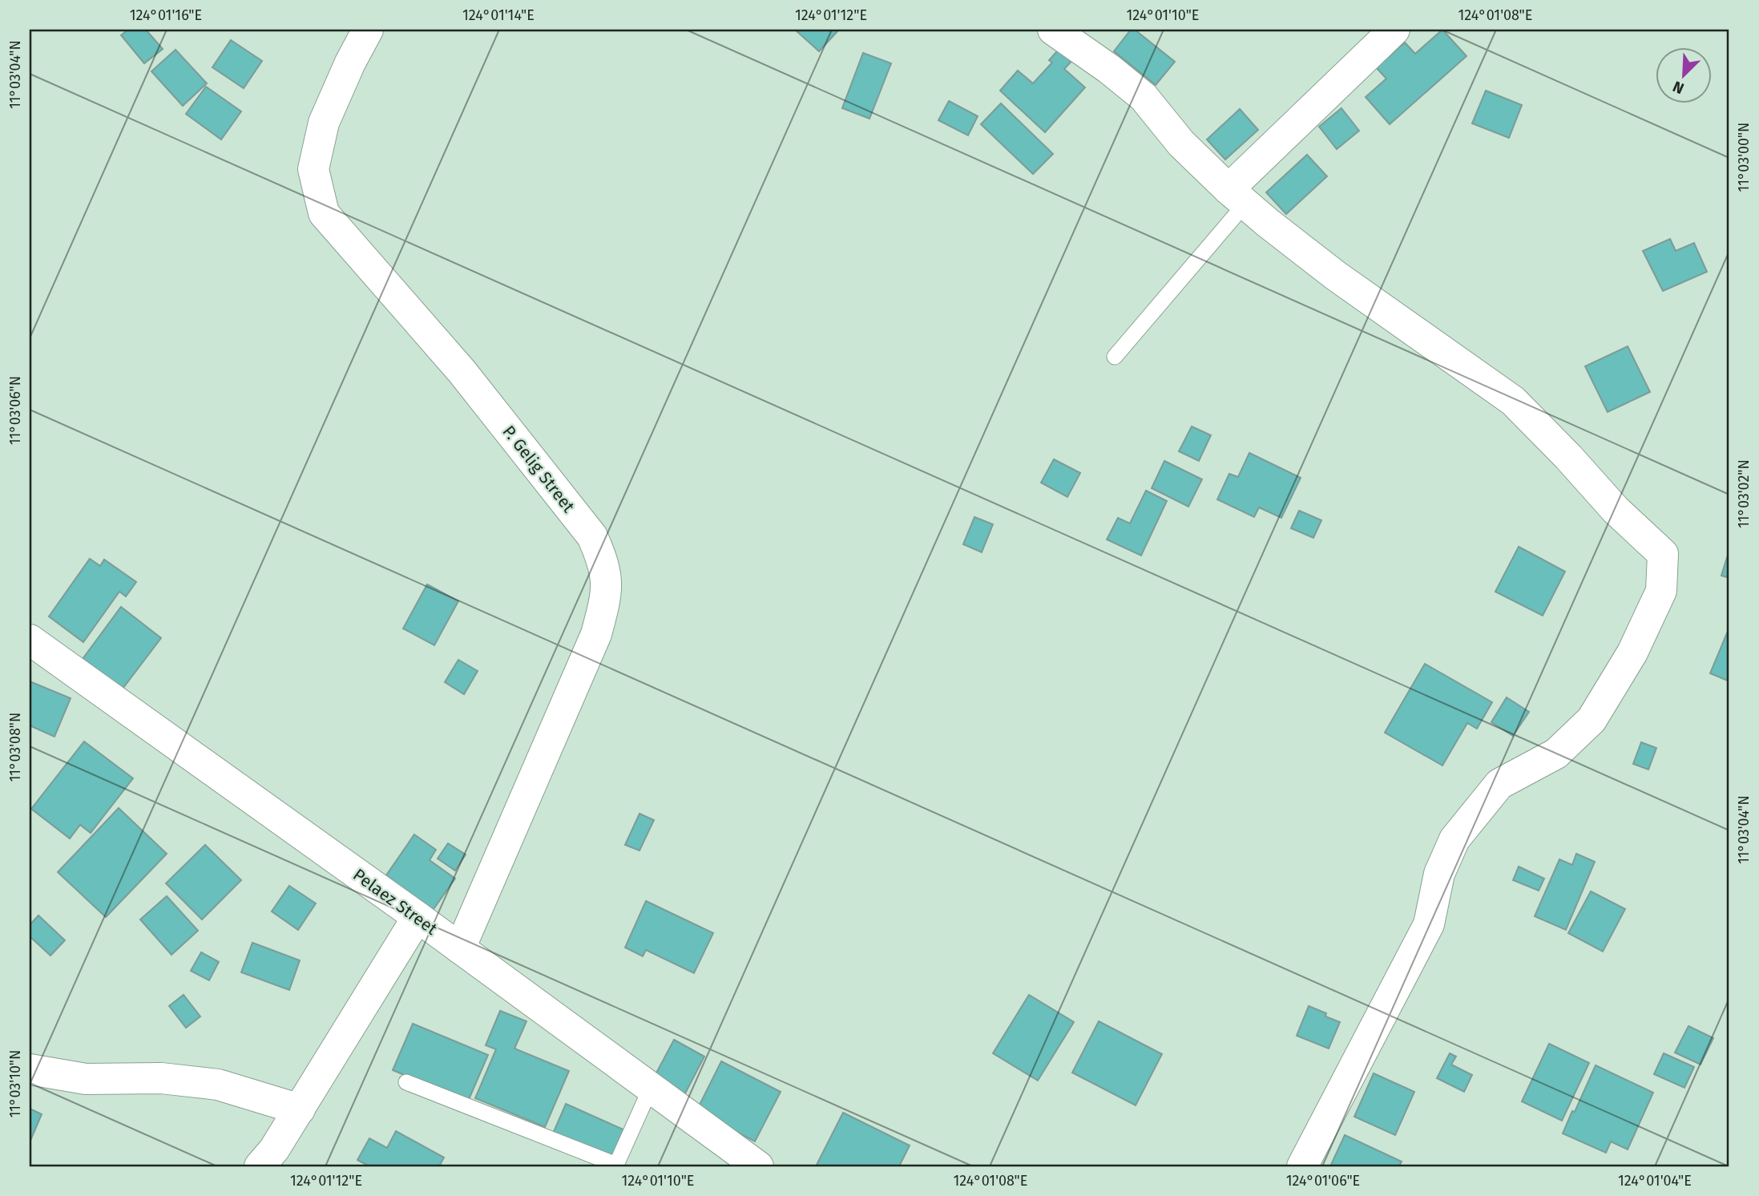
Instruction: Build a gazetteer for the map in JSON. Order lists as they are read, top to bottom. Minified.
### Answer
{"streets":{"street":["P. Gelig Street","Pelaez Street"]},"crossings":[["P. Gelig Street","Pelaez Street"]],"north":"bottom left","coordinates":["124°01'16\"E","124°01'14\"E","124°01'12\"E","124°01'10\"E","124°01'08\"E","11°03'04\"N","11°03'00\"N","11°03'06\"N","11°03'02\"N","11°03'08\"N","11°03'10\"N","124°01'06\"E","124°01'04\"E"]}
